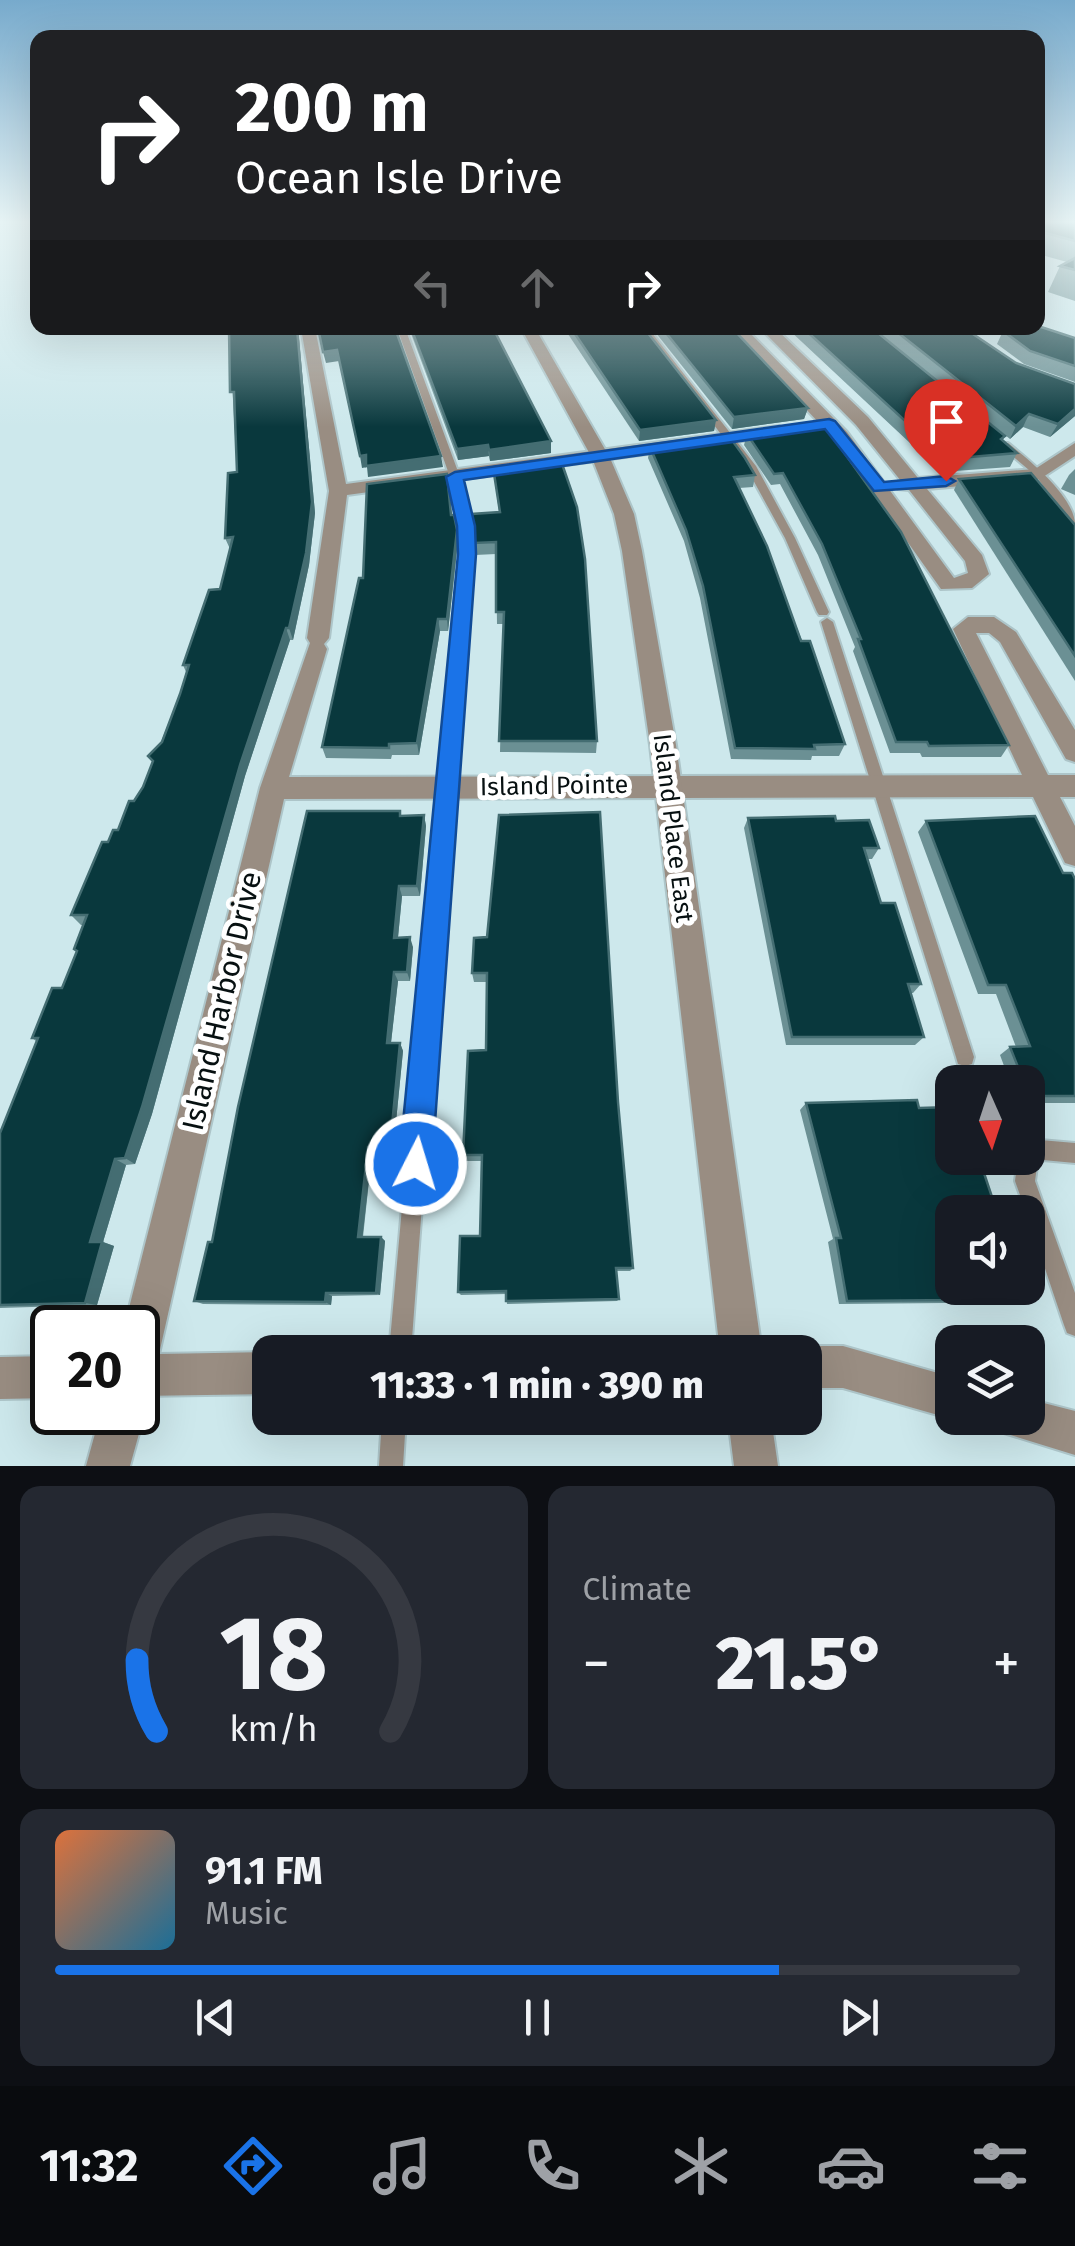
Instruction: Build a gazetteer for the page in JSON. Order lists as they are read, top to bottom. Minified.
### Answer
{"streets":{"street":["Island Pointe","Island Place East","Island Harbor Drive"]},"crossings":[["Island Pointe","Island Place East"],["Island Pointe","Island Harbor Drive"]],"north":"bottom","page":{"turn":["200 m","Ocean Isle Drive"],"limit":"20","trip":"11:33 · 1 min · 390 m","tile":"Climate","heat":["−","21.5°","+"],"song":["91.1 FM","Music"],"tabs":"11:32","gauge":["18","km/h"]}}
